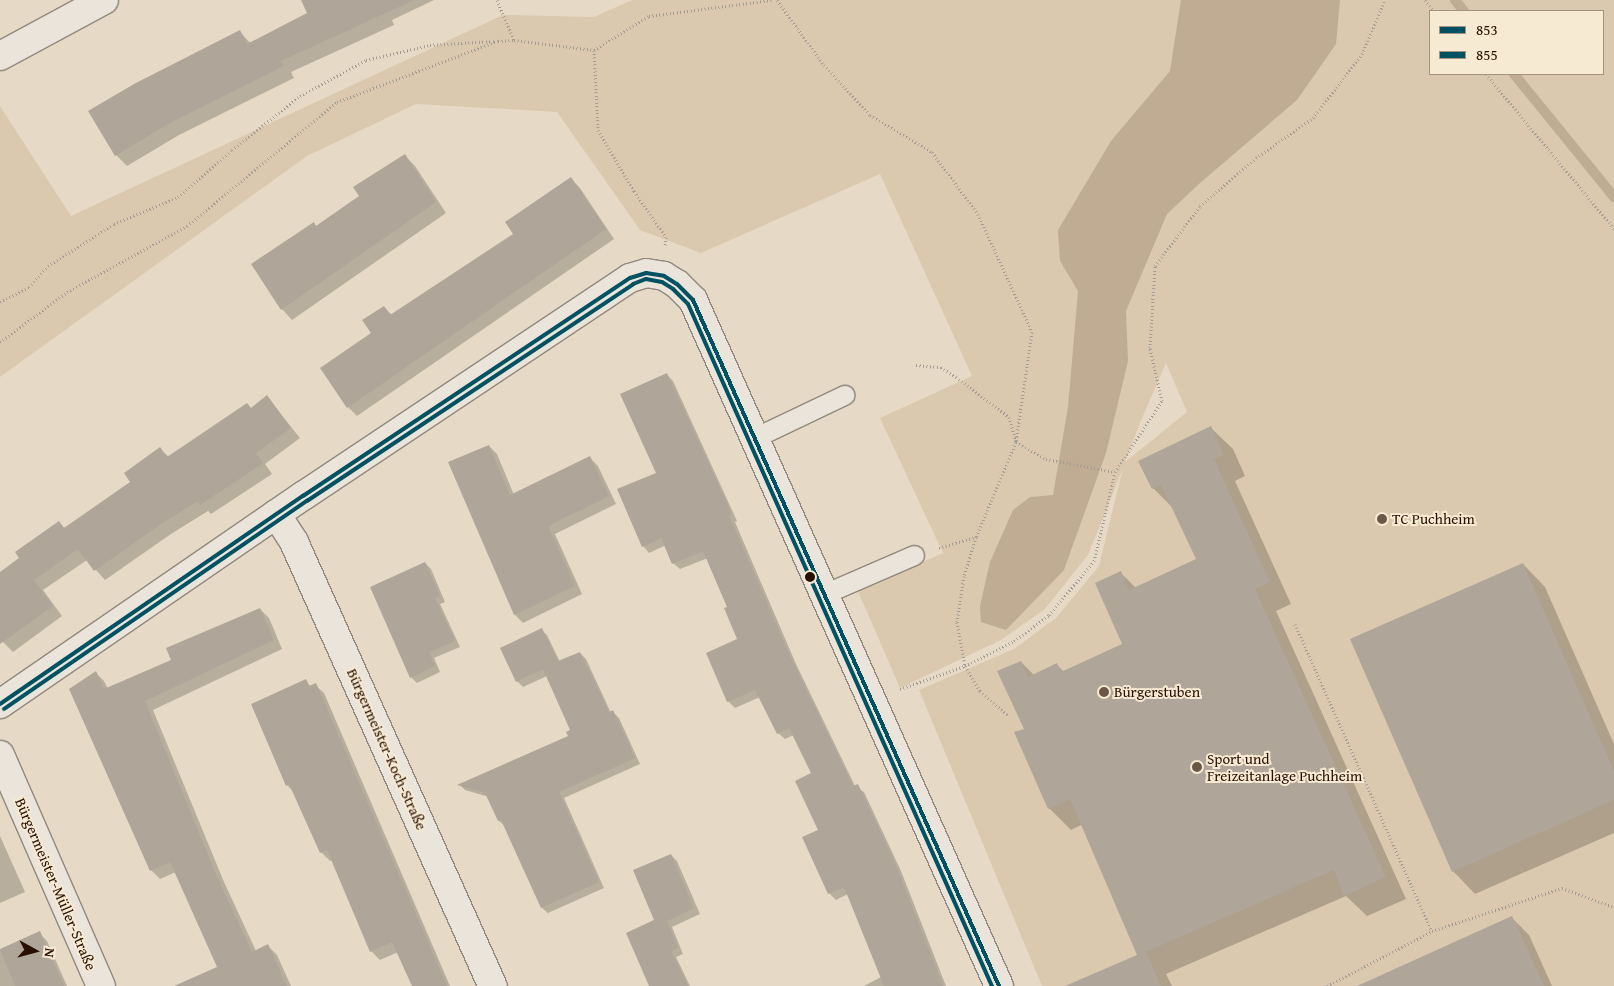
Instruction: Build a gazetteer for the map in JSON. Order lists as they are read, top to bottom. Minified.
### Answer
{"streets":{"street":["Bürgermeister-Koch-Straße","Bürgermeister-Müller-Straße"]},"places":["TC Puchheim","Bürgerstuben","Sport und Freizeitanlage Puchheim"],"lines":["transit line 853","transit line 855"],"legend":["853","855"],"north":"right"}
